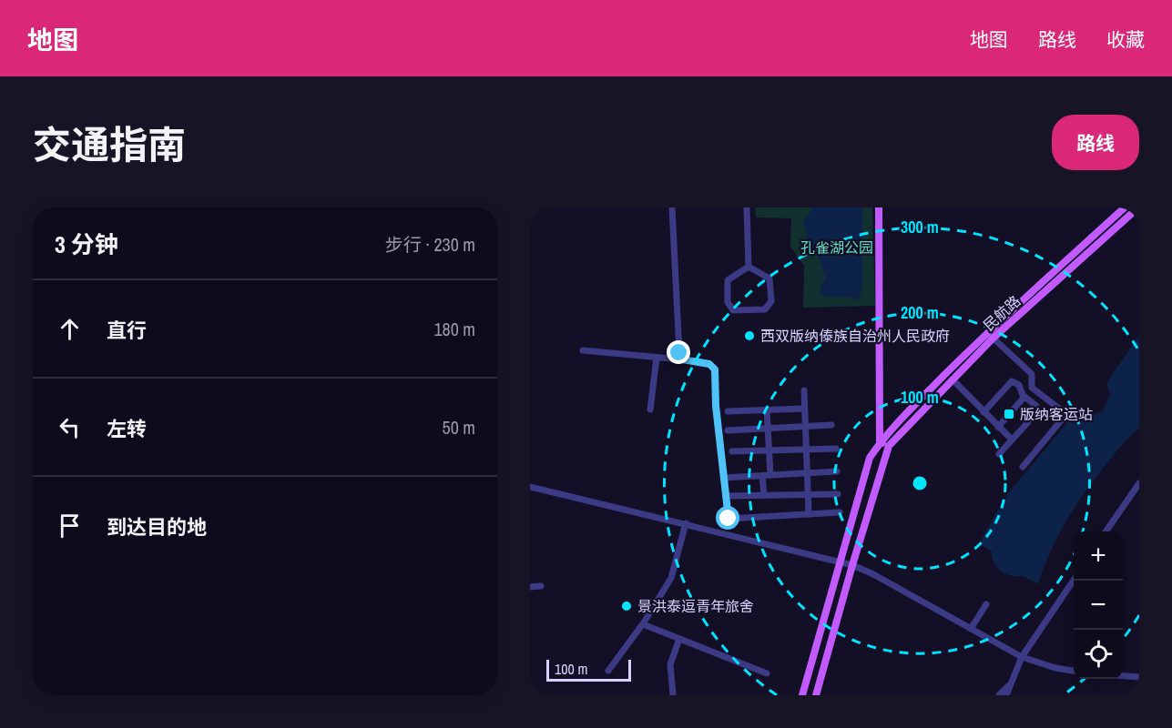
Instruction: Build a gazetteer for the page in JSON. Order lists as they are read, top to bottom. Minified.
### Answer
{"streets":{"main road":["民航路"]},"parks":["孔雀湖公园"],"places":{"other":["西双版纳傣族自治州人民政府","景洪泰逗青年旅舍"],"transit":["版纳客运站"]},"scale_bar":"100 m","page":{"header":"地图","nav":["地图","路线","收藏"],"title":"交通指南","buttons":"路线","heading":["3 分钟","步行 · 230 m"],"list":[["直行","180 m"],["左转","50 m"],"到达目的地"],"map_buttons":["+","−"],"scale":"100 m"},"rings":["300 m","200 m","100 m"]}
